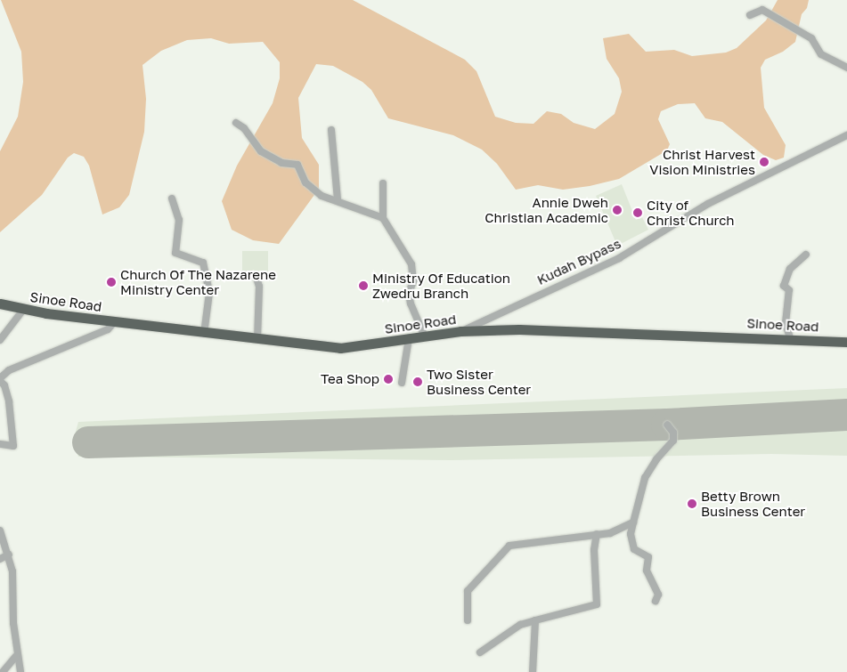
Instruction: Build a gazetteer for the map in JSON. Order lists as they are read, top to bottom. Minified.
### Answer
{"streets":{"highway":["Sinoe Road"],"street":["Kudah Bypass"]},"crossings":[["Kudah Bypass","Sinoe Road"]],"places":["Christ Harvest Vision Ministries","Annie Dweh Christian Academic","City of Christ Church","Church Of The Nazarene Ministry Center","Ministry Of Education Zwedru Branch","Tea Shop","Two Sister Business Center","Betty Brown Business Center"]}
